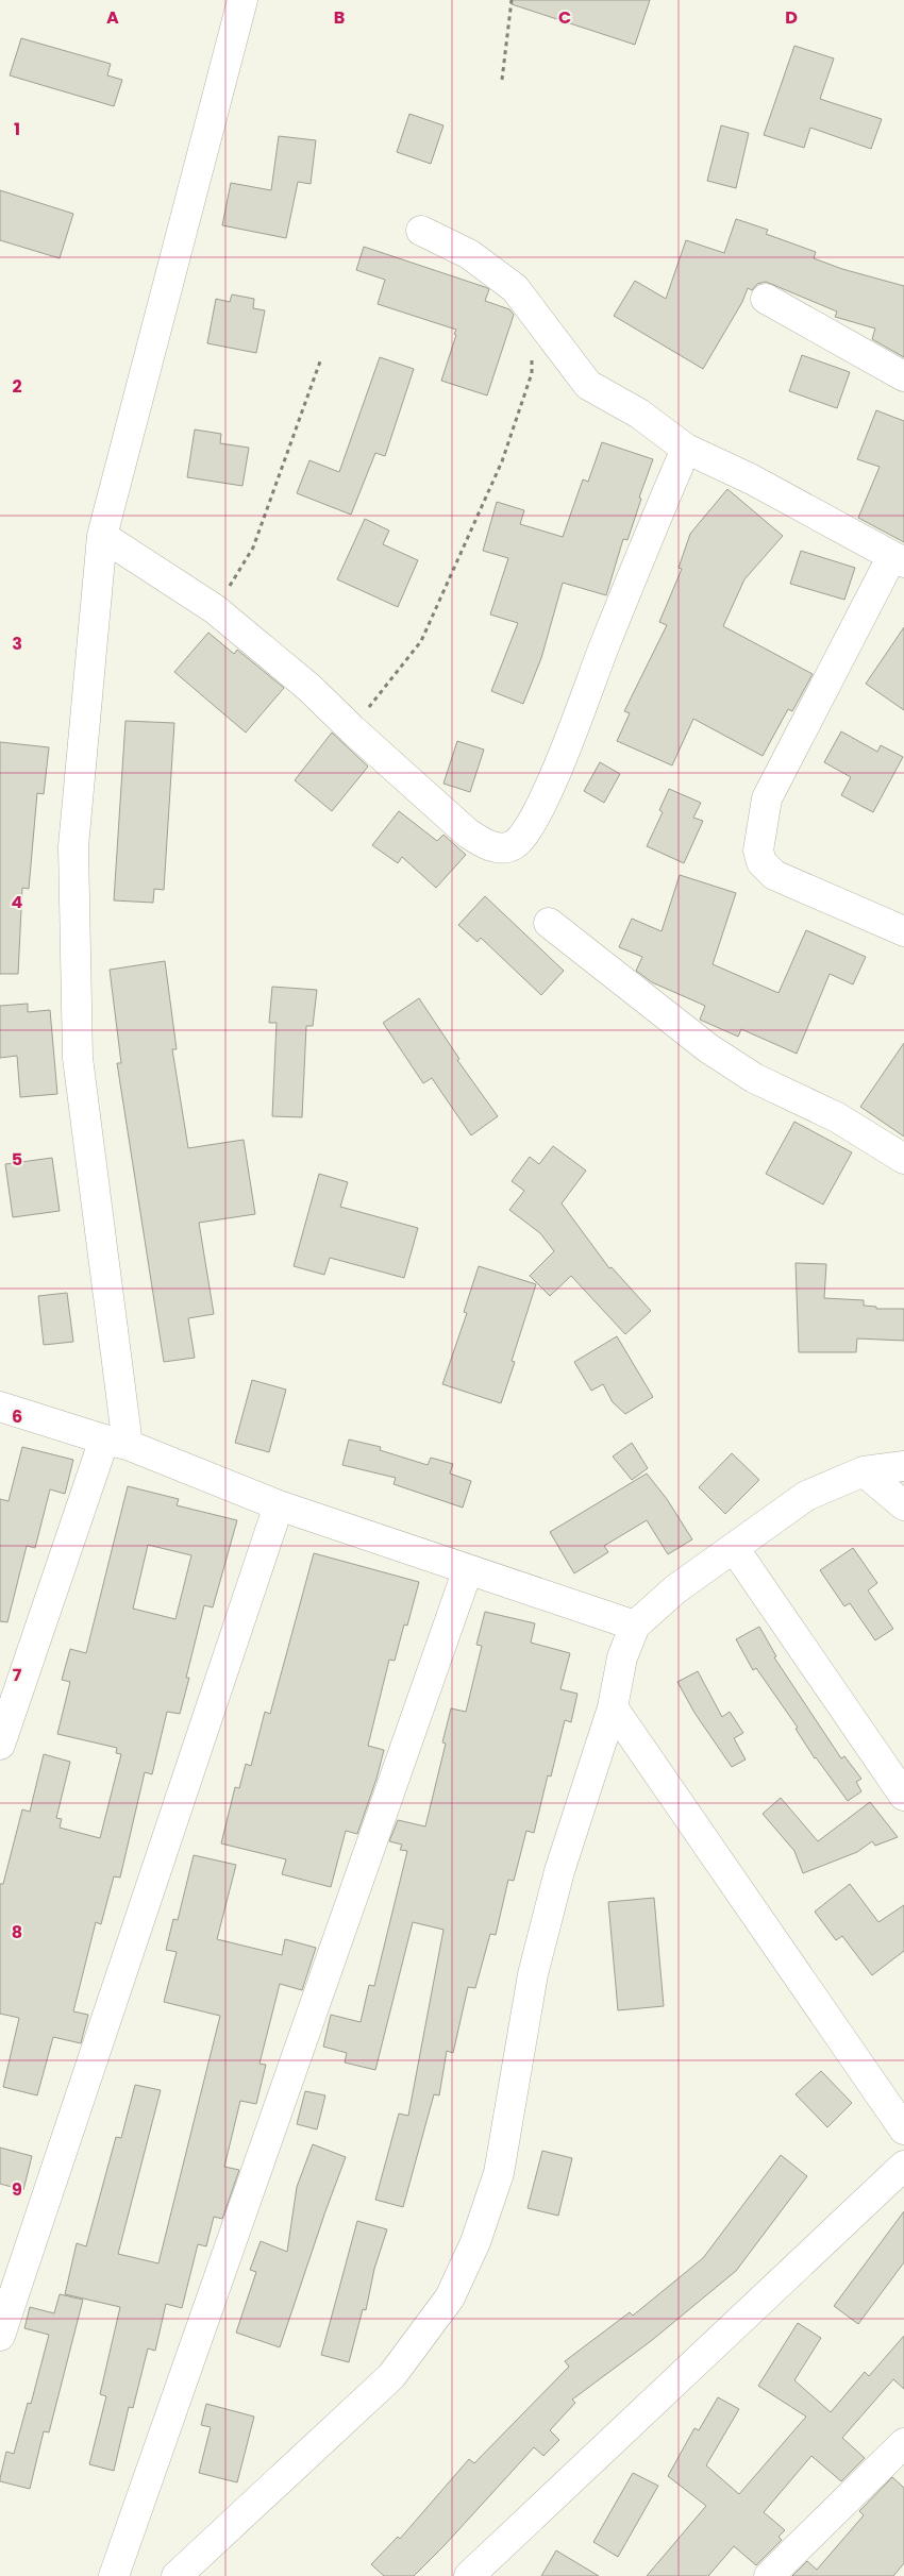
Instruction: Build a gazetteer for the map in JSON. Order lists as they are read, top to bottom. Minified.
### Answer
{"grid":{"columns":["A","B","C","D"],"rows":["1","2","3","4","5","6","7","8","9"]}}
